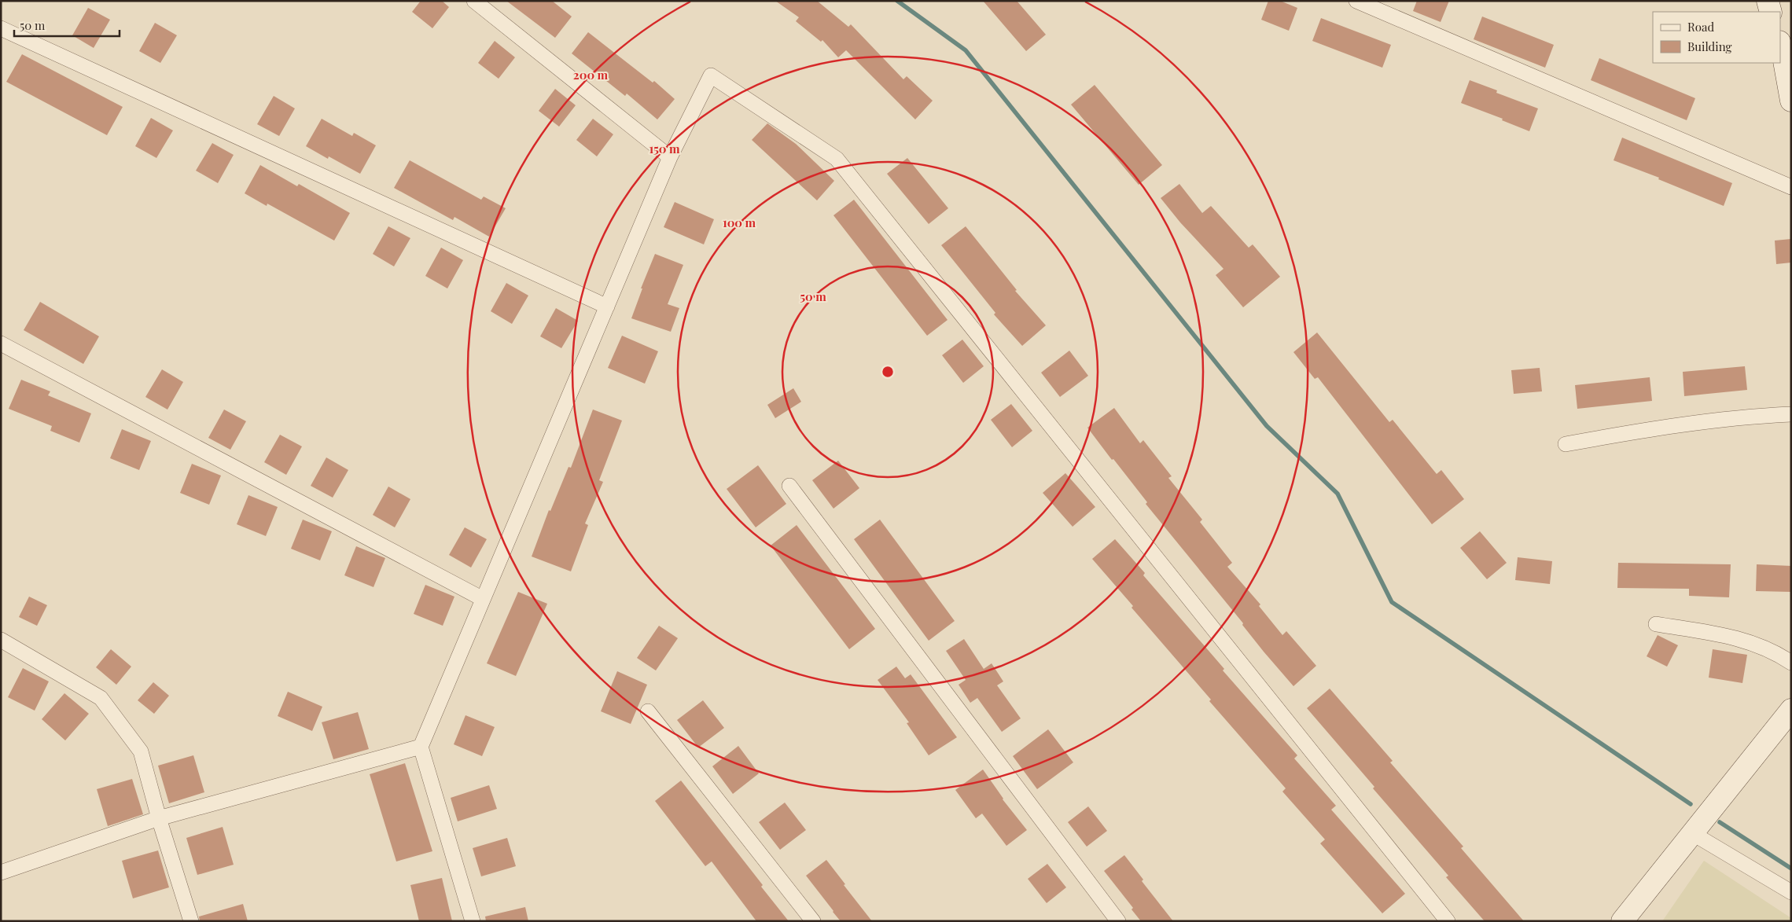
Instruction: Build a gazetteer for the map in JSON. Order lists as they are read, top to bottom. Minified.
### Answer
{"legend":["Road","Building"],"scale_bar":"50 m","rings":["200 m","150 m","100 m","50 m"]}
